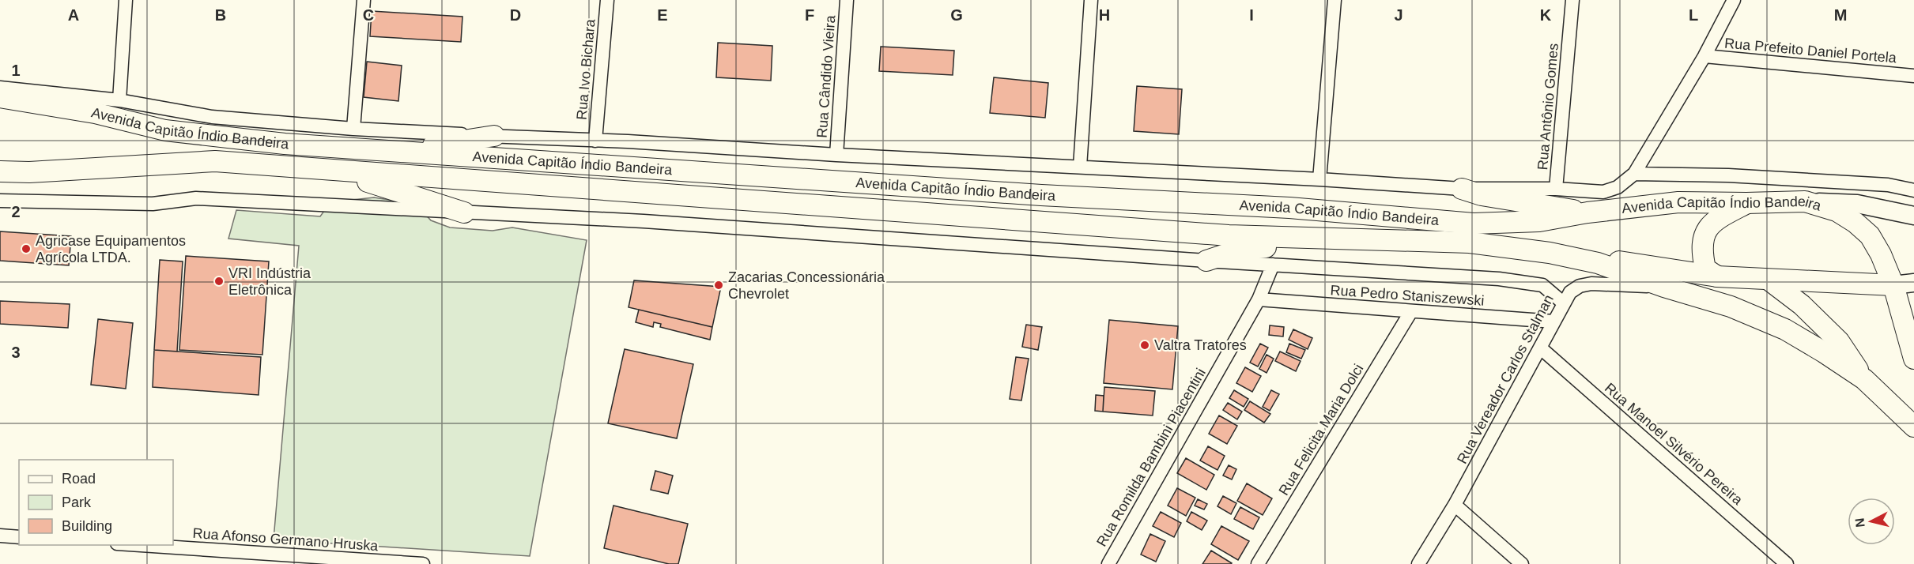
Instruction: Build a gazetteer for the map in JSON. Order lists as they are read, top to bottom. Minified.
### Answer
{"streets":{"main road":["Avenida Capitão Índio Bandeira"],"street":["Rua Prefeito Daniel Portela","Rua Ivo Bichara","Rua Cândido Vieira","Rua Antônio Gomes","Rua Pedro Staniszewski","Rua Vereador Carlos Stalman","Rua Felicita Maria Dolci","Rua Manoel Silvério Pereira","Rua Romilda Bambini Piacentini","Rua Afonso Germano Hruska"]},"crossings":[["Rua Pedro Staniszewski","Rua Vereador Carlos Stalman"],["Rua Pedro Staniszewski","Rua Felicita Maria Dolci"],["Rua Pedro Staniszewski","Rua Romilda Bambini Piacentini"],["Rua Vereador Carlos Stalman","Rua Manoel Silvério Pereira"]],"places":["Agricase Equipamentos Agrícola LTDA.","VRI Indústria Eletrônica","Zacarias Concessionária Chevrolet","Valtra Tratores"],"legend":["Road","Park","Building"],"north":"left","grid":{"columns":["A","B","C","D","E","F","G","H","I","J","K","L","M"],"rows":["1","2","3"]}}
